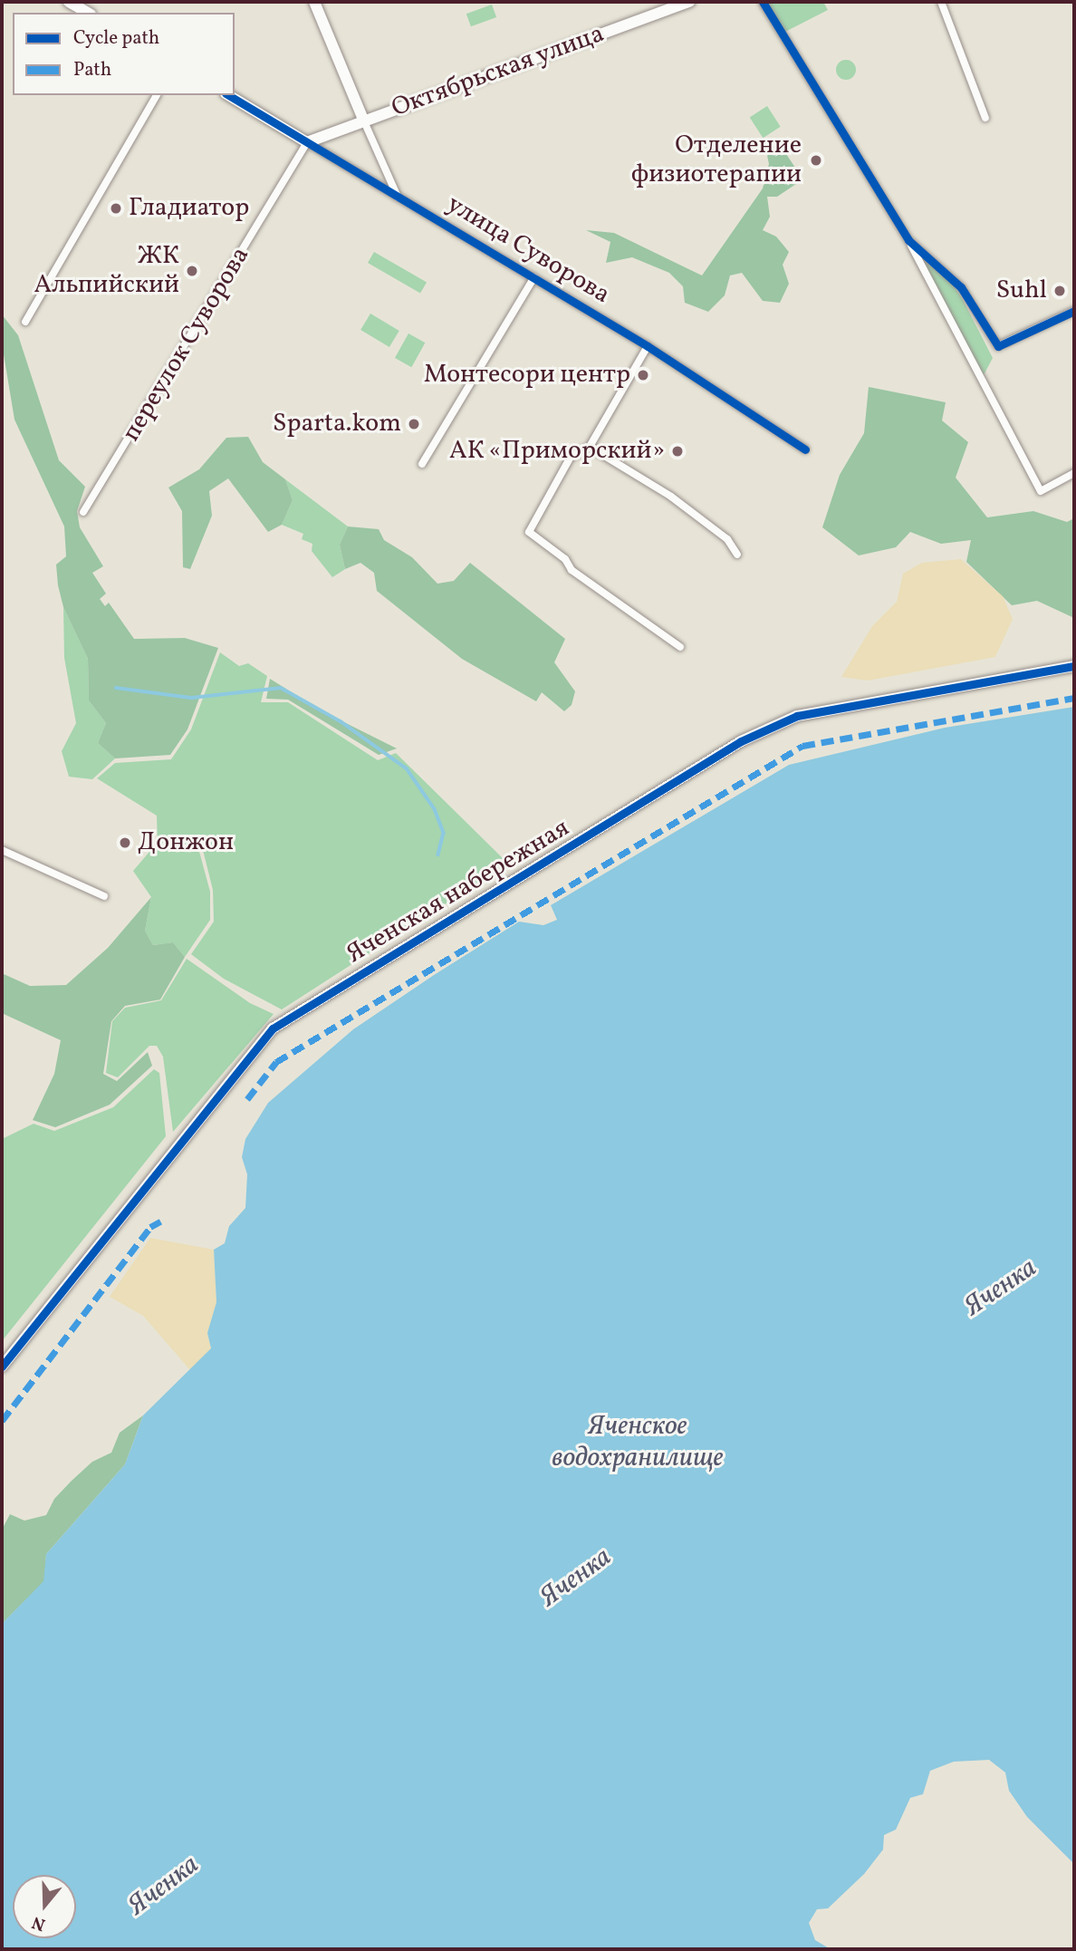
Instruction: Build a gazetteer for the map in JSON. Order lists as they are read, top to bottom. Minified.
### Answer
{"streets":{"street":["Октябрьская улица","улица Суворова","переулок Суворова","Яченская набережная"]},"crossings":[["Октябрьская улица","улица Суворова"],["Октябрьская улица","переулок Суворова"],["улица Суворова","переулок Суворова"]],"water":["Яченка","Яченское водохранилище"],"places":["Отделение физиотерапии","Гладиатор","ЖК Альпийский","Suhl","Монтесори центр","Sparta.kom","АК «Приморский»","Донжон"],"legend":["Cycle path","Path"],"north":"bottom"}
